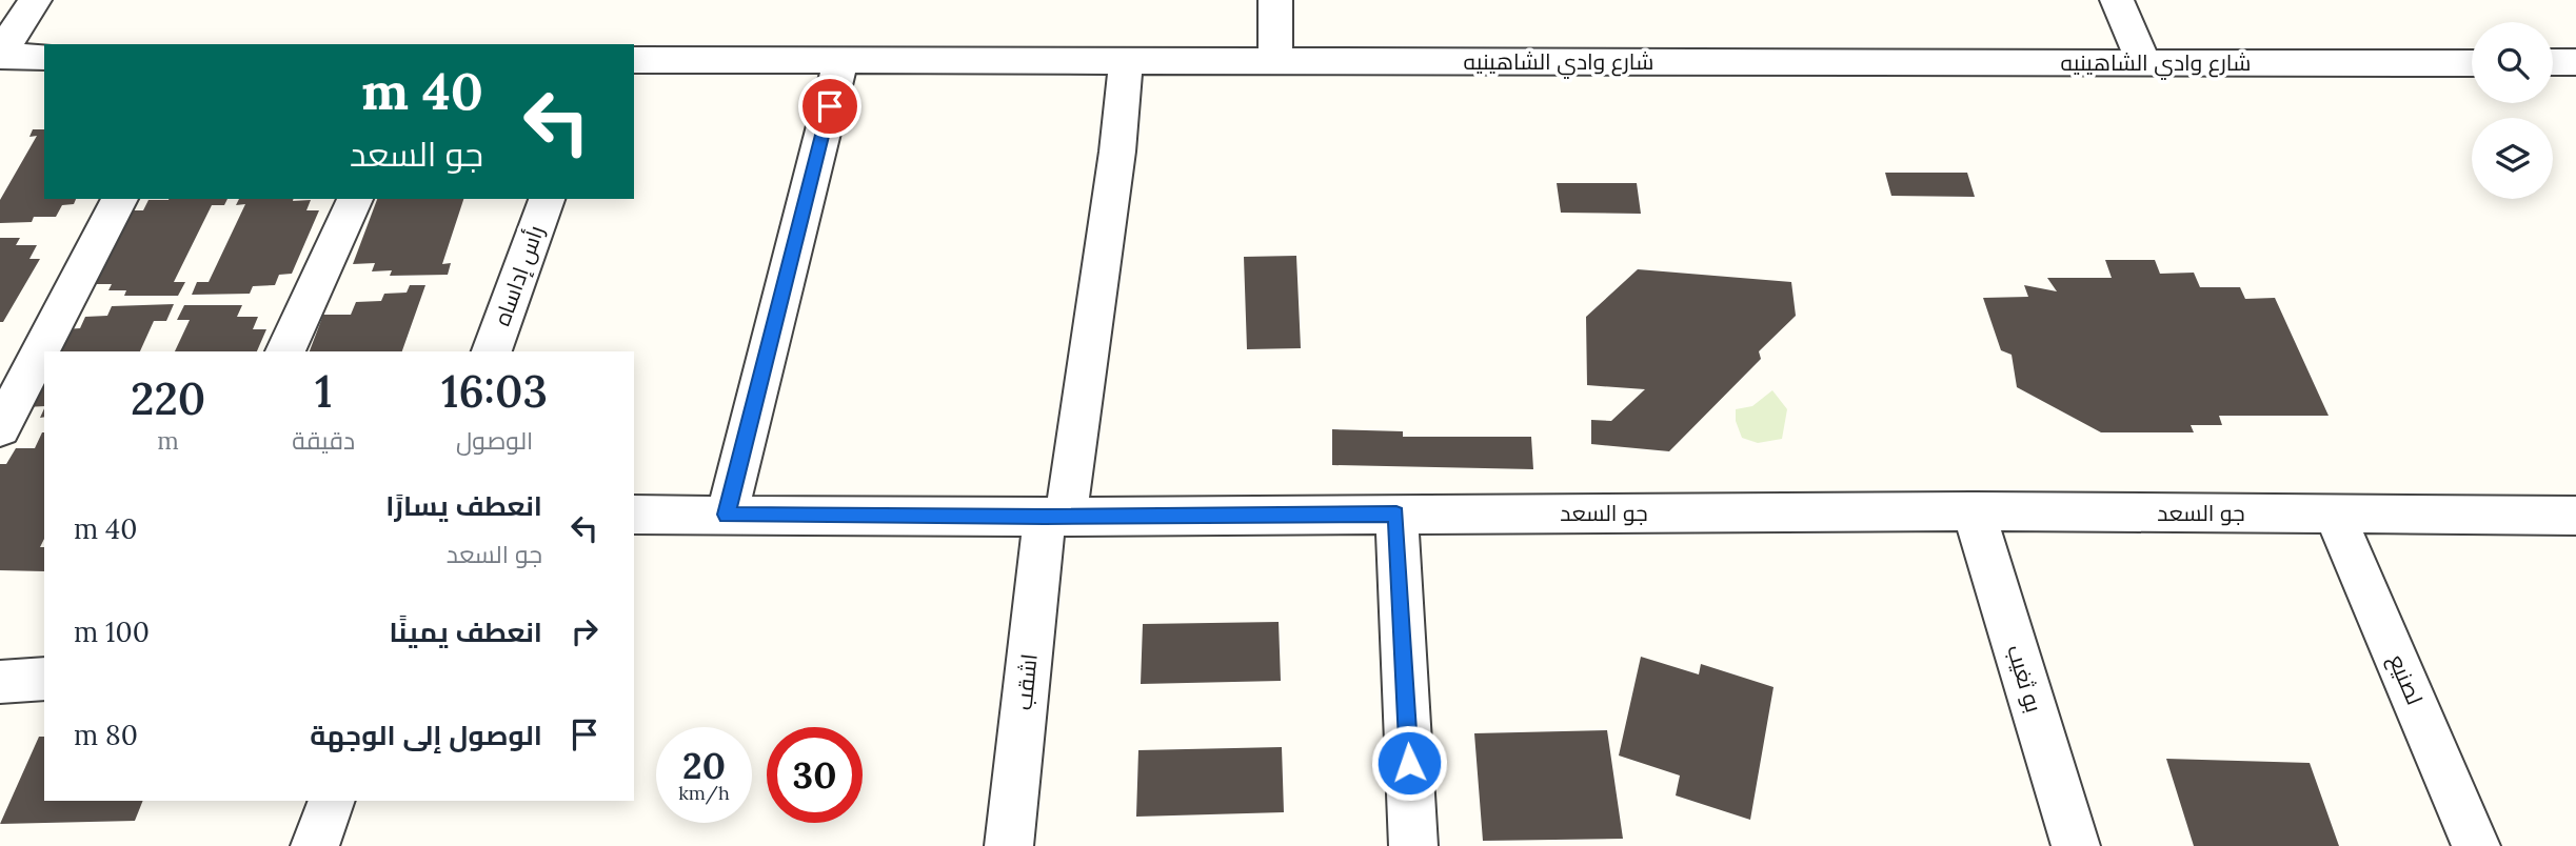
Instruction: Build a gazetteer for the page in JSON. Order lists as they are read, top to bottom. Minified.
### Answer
{"streets":{"street":["شارع وادي الشاهينيه","رأس إداساه","جو السعد","بو ثغيب","لصنيع","اشقب"]},"crossings":[["شارع وادي الشاهينيه","اشقب"],["جو السعد","بو ثغيب"],["جو السعد","لصنيع"],["جو السعد","اشقب"]],"page":{"turn":["40 m","جو السعد"],"eta":["16:03","الوصول","1","دقيقة","220","m"],"list":[{"name":"انعطف يسارًا","note":"جو السعد","value":"40 m"},{"name":"انعطف يمينًا","value":"100 m"},{"name":"الوصول إلى الوجهة","value":"80 m"}],"speed":"20 km/h","limit":"30"}}
